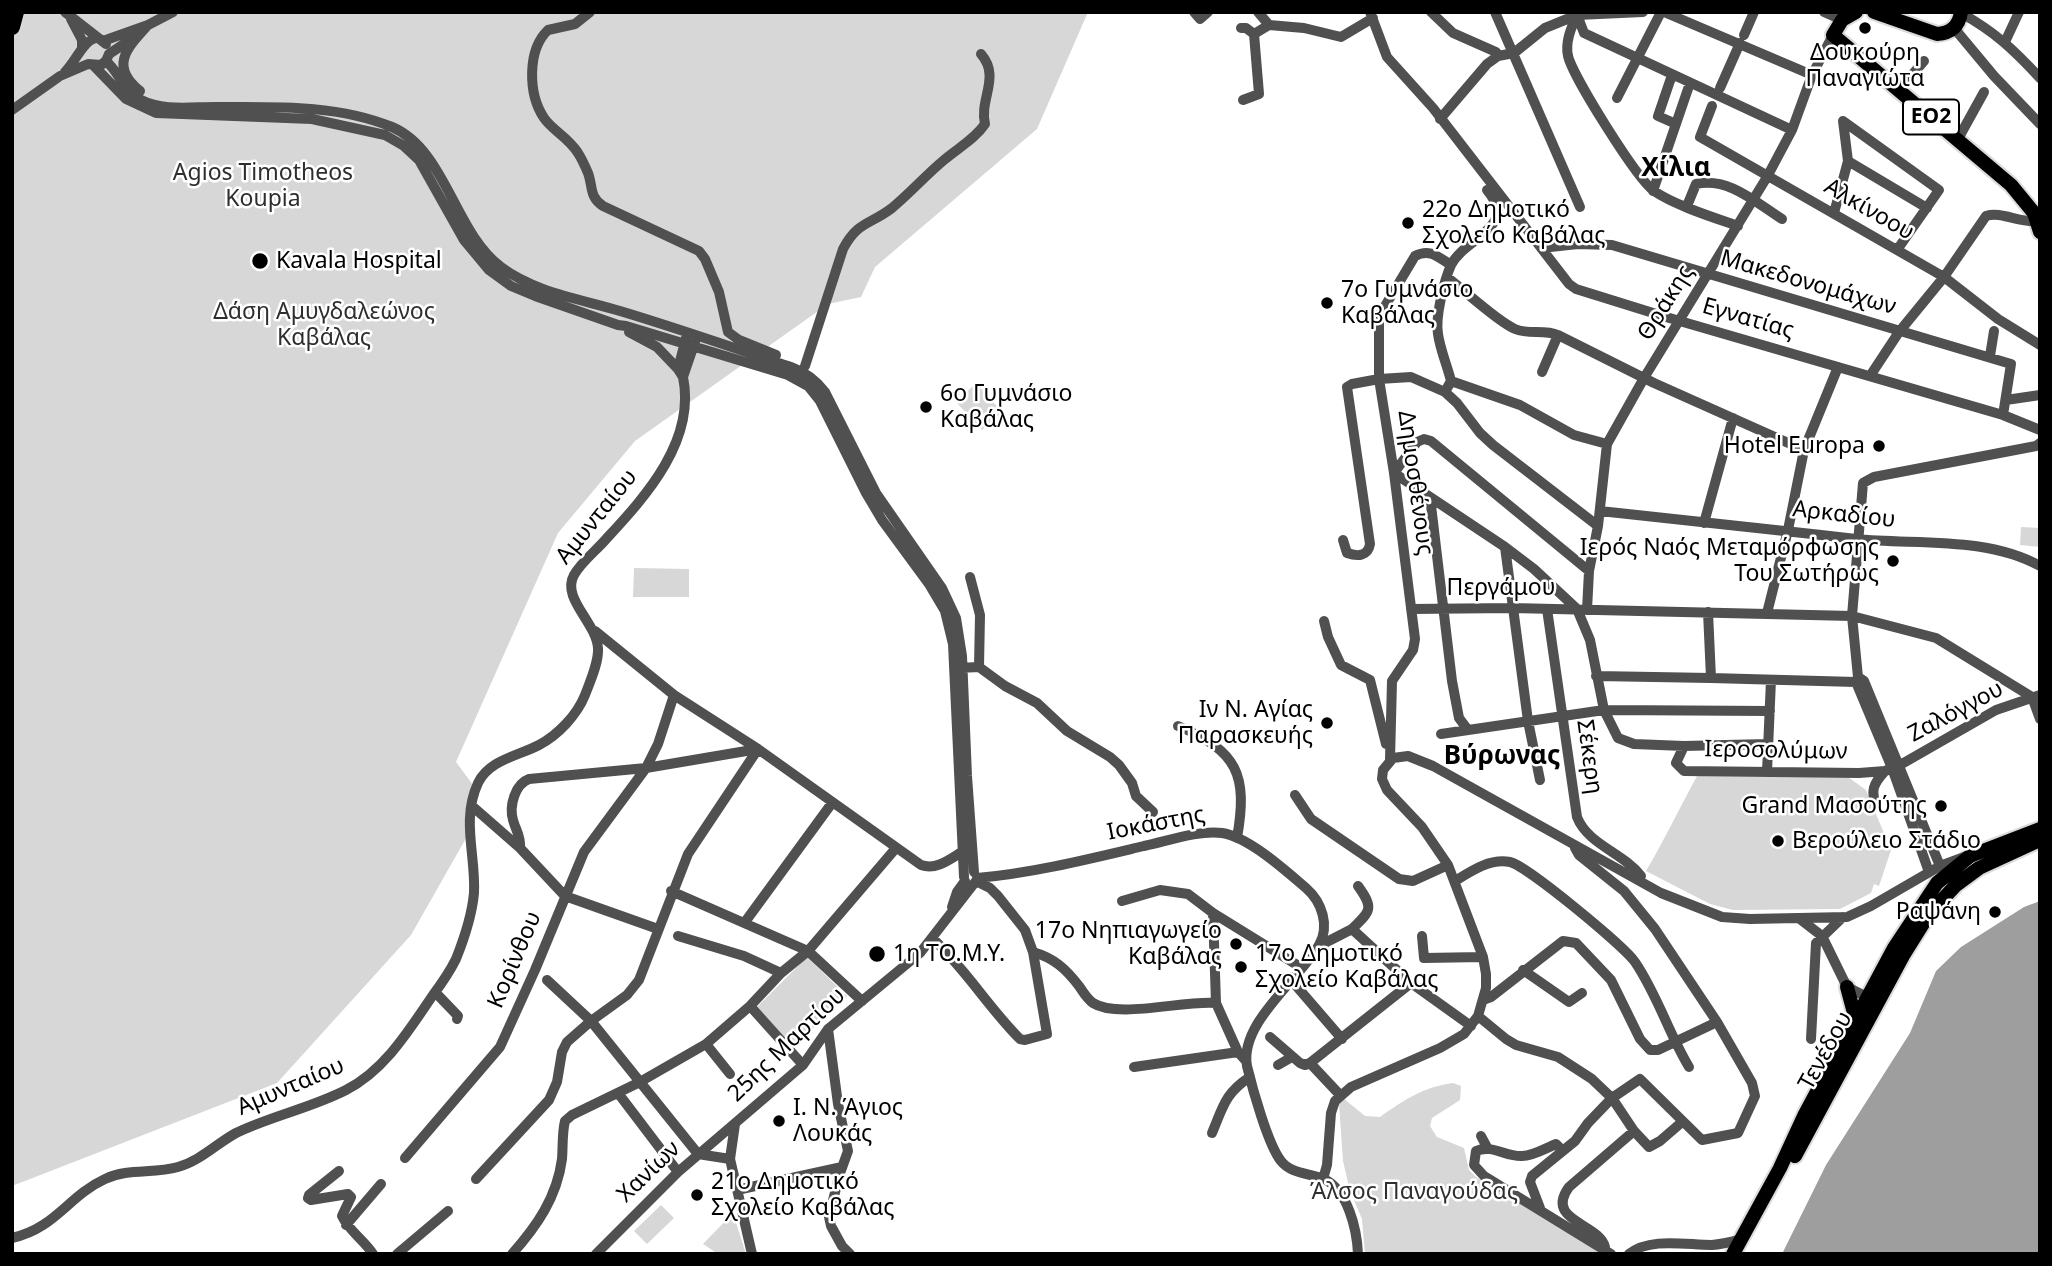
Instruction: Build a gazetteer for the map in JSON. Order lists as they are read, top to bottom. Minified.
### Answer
{"streets":{"main road":["ΕΟ2","Τενέδου"],"street":["Αλκίνοου","Μακεδονομάχων","Θράκης","Εγνατίας","Δημοσθένους","Αρκαδίου","Αμυνταίου","Περγάμου","Ζαλόγγου","Ιεροσολύμων","Σέκερη","Ιοκάστης","Κορίνθου","25ης Μαρτίου","Χανίων"]},"crossings":[["ΕΟ2","Θράκης"],["Αλκίνοου","Θράκης"],["Μακεδονομάχων","Θράκης"],["Μακεδονομάχων","Εγνατίας"],["Θράκης","Εγνατίας"],["Θράκης","Αρκαδίου"],["Θράκης","Περγάμου"],["Θράκης","Ιεροσολύμων"],["Δημοσθένους","Περγάμου"],["Περγάμου","Ζαλόγγου"],["Περγάμου","Ιεροσολύμων"],["Περγάμου","Σέκερη"],["Ζαλόγγου","Ιεροσολύμων"],["Ιοκάστης","25ης Μαρτίου"],["25ης Μαρτίου","Χανίων"]],"districts":["Χίλια","Βύρωνας"],"parks":["Agios Timotheos Koupia","Δάση Αμυγδαλεώνος Καβάλας","Άλσος Παναγούδας"],"places":["Δουκούρη Παναγιώτα","22ο Δημοτικό Σχολείο Καβάλας","Kavala Hospital","7ο Γυμνάσιο Καβάλας","6ο Γυμνάσιο Καβάλας","Hotel Europa","Ιερός Ναός Μεταμόρφωσης Του Σωτήρως","Ιν Ν. Αγίας Παρασκευής","Grand Μασούτης","Βερούλειο Στάδιο","Ραψάνη","17ο Νηπιαγωγείο Καβάλας","1η ΤΟ.Μ.Υ.","17ο Δημοτικό Σχολείο Καβάλας","Ι. Ν. Άγιος Λουκάς","21ο Δημοτικό Σχολείο Καβάλας"]}
